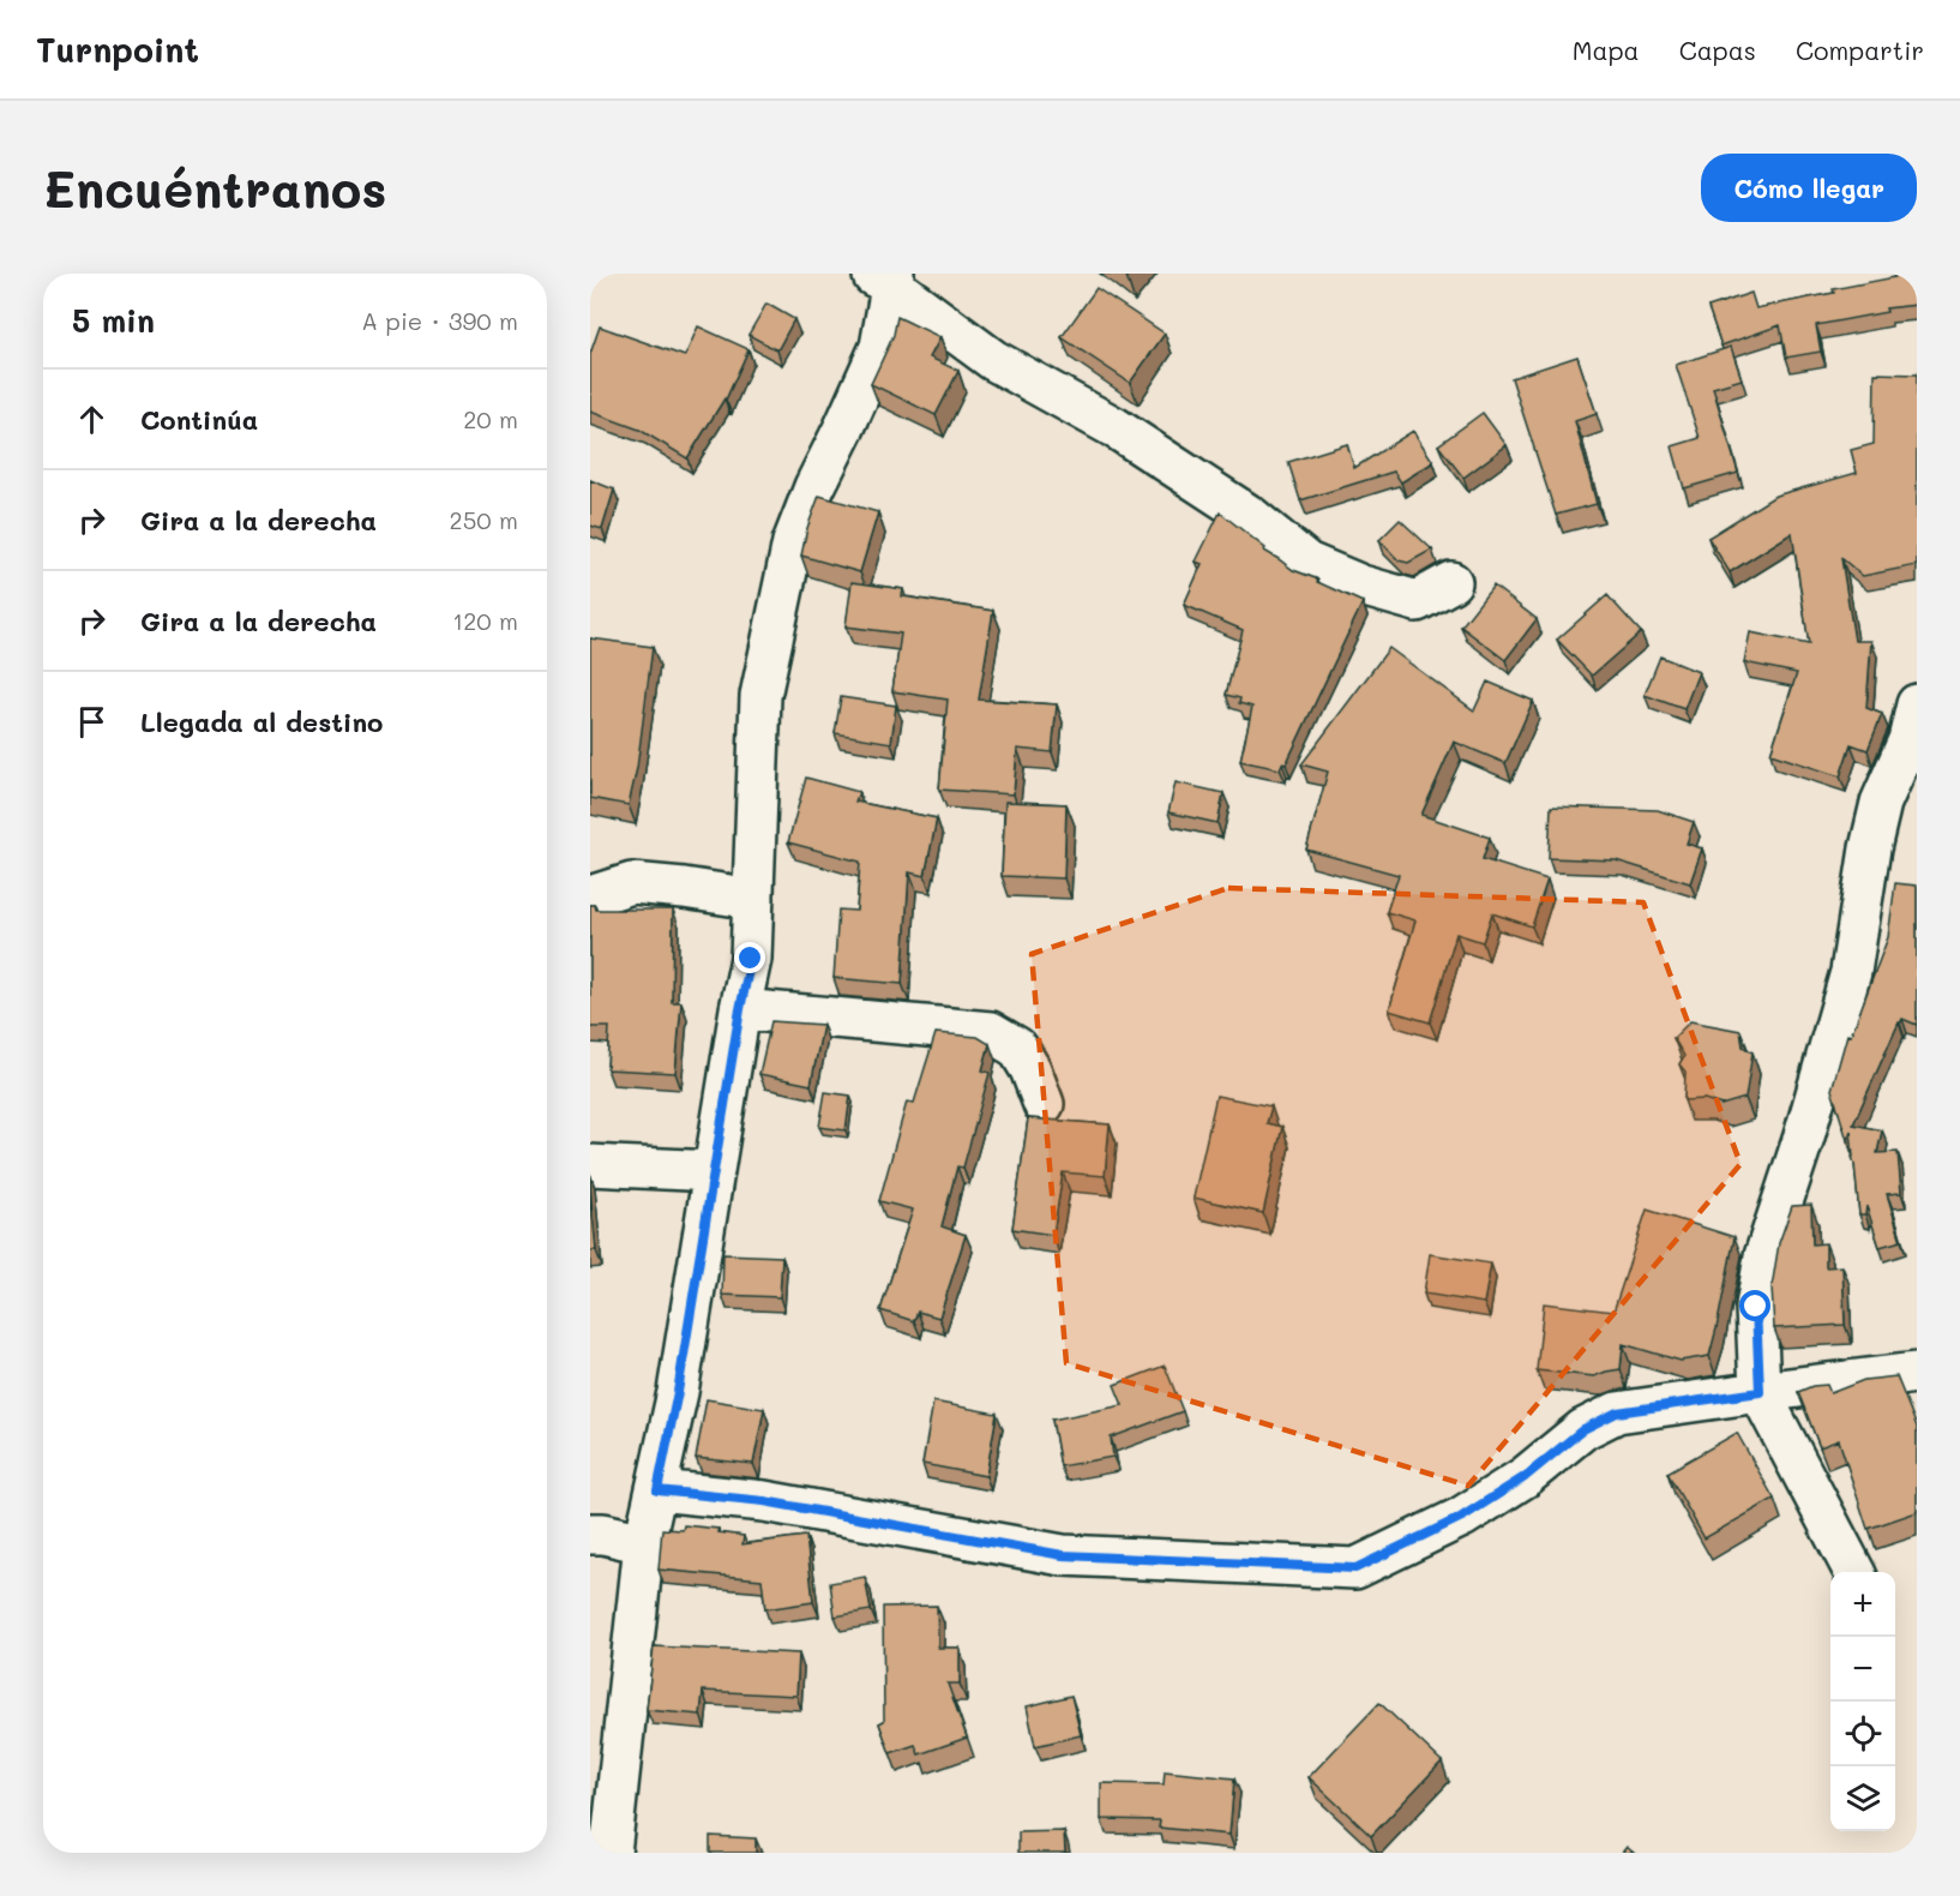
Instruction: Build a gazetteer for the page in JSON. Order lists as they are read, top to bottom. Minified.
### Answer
{"page":{"header":"Turnpoint","nav":["Mapa","Capas","Compartir"],"buttons":"Cómo llegar","title":"Encuéntranos","heading":["5 min","A pie · 390 m"],"list":[["Continúa","20 m"],["Gira a la derecha","250 m"],["Gira a la derecha","120 m"],"Llegada al destino"],"map_buttons":["+","−"]}}
